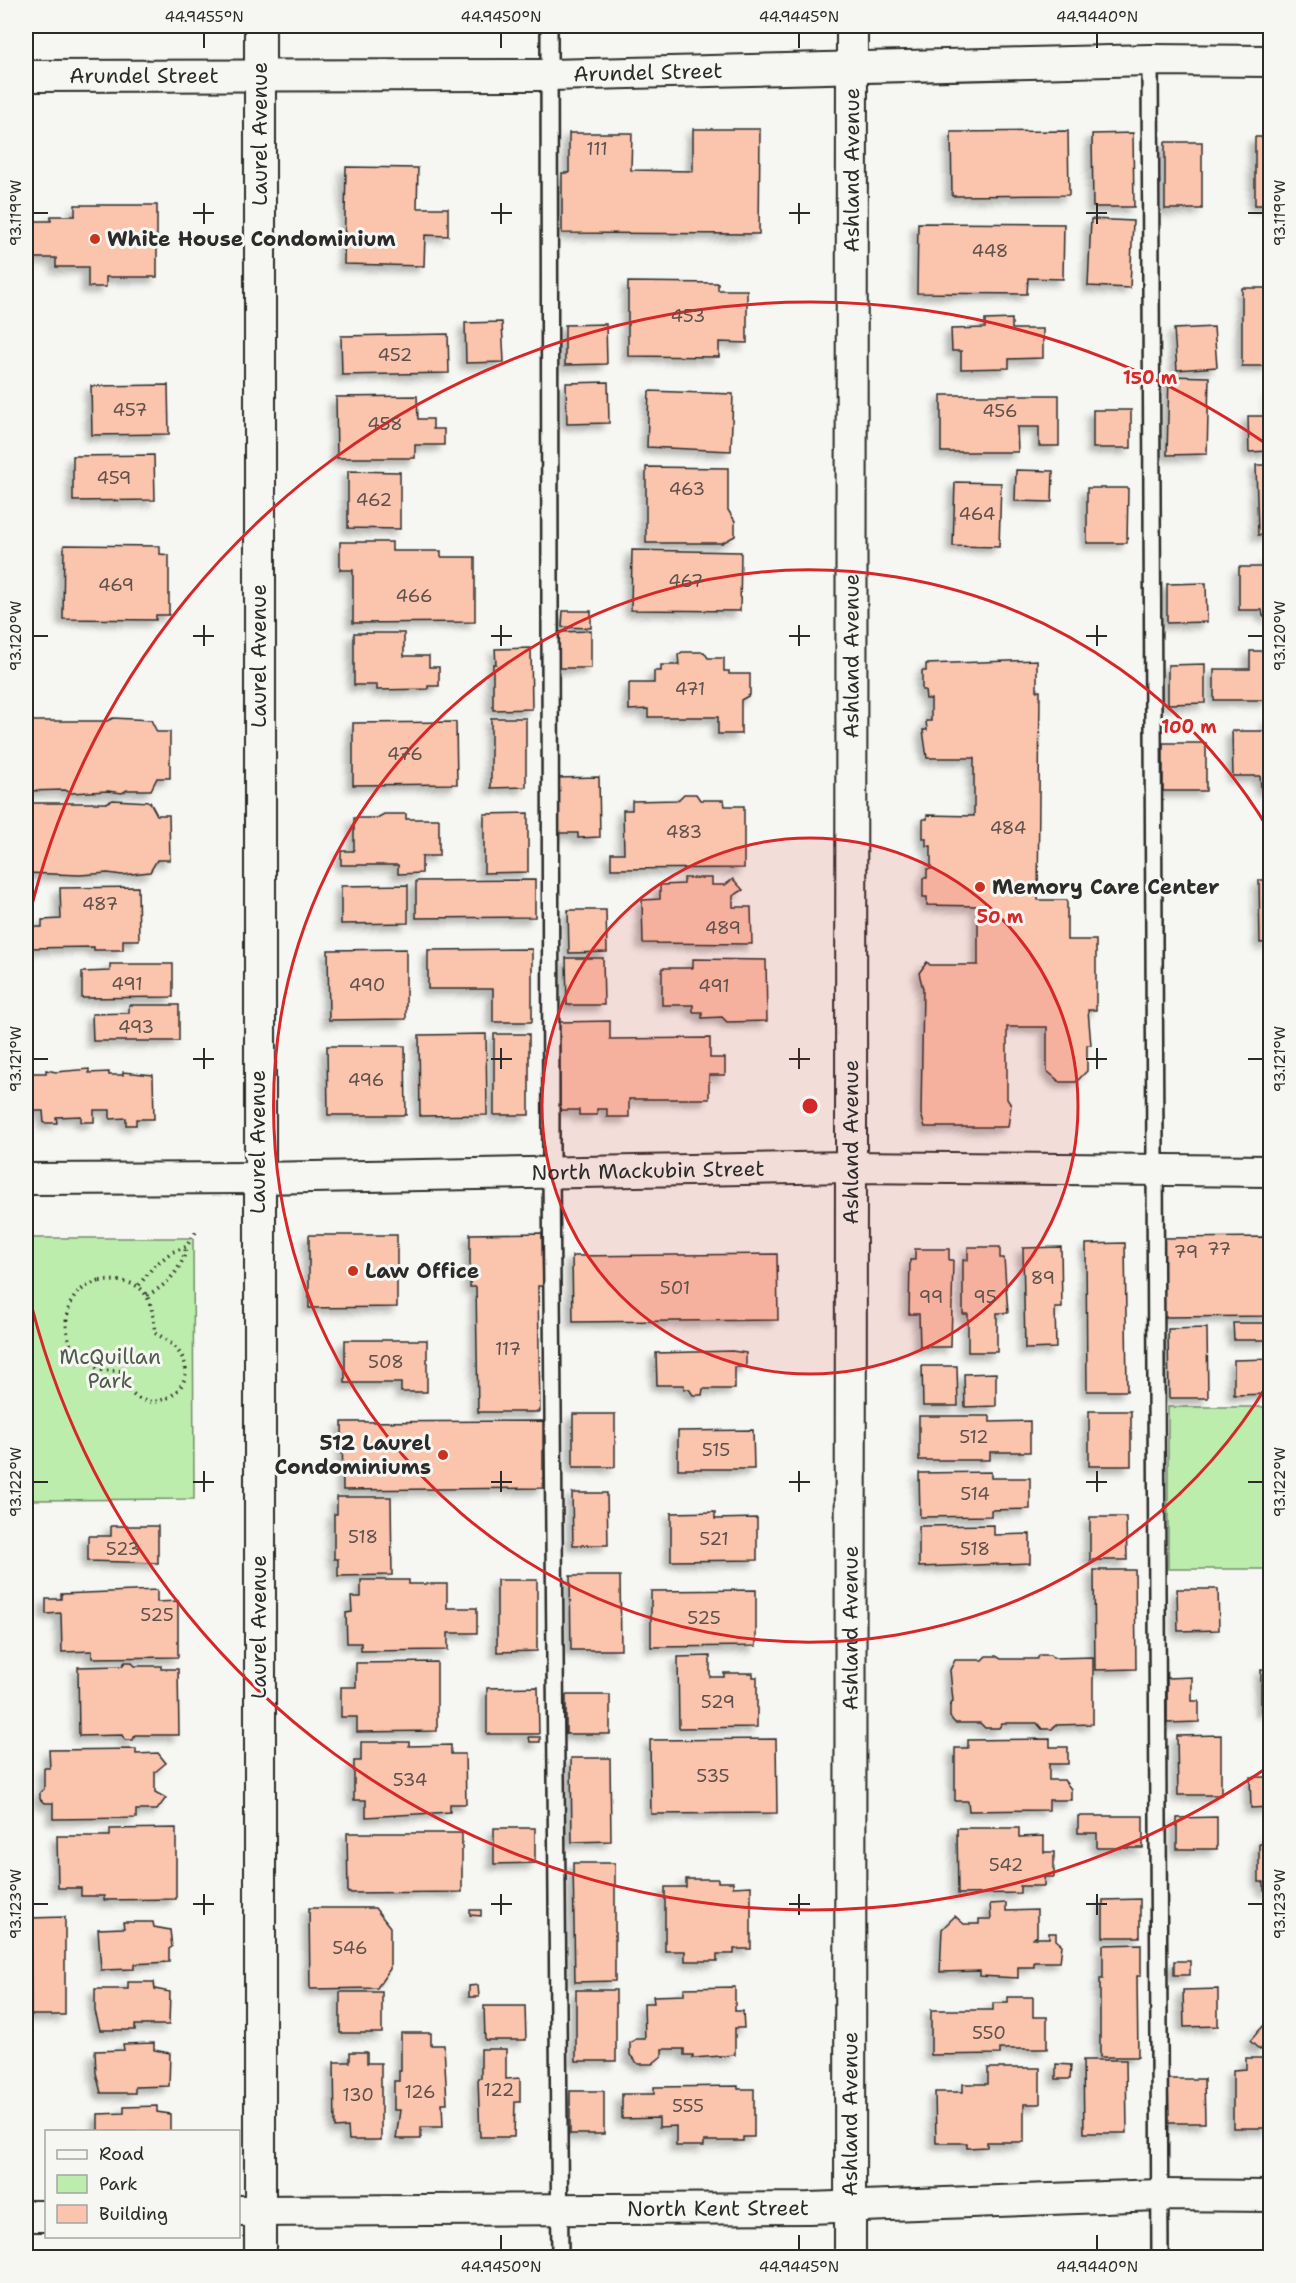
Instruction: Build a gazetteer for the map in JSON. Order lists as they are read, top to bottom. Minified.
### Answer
{"streets":{"street":["Arundel Street","Laurel Avenue","Ashland Avenue","North Mackubin Street","North Kent Street"]},"crossings":[["Arundel Street","Laurel Avenue"],["Arundel Street","Ashland Avenue"],["Laurel Avenue","North Mackubin Street"],["Laurel Avenue","North Kent Street"],["Ashland Avenue","North Mackubin Street"],["Ashland Avenue","North Kent Street"]],"parks":["McQuillan Park"],"places":["White House Condominium","Memory Care Center","Law Office","512 Laurel Condominiums"],"house_numbers":["111","448","453","452","457","456","458","459","463","462","464","467","469","466","471","476","484","483","487","489","491","490","491","493","496","77","79","89","501","99","95","117","508","512","515","514","518","521","523","518","525","525","529","535","534","542","546","550","122","126","130","555"],"legend":["Road","Park","Building"],"coordinates":["44.9455°N","44.9450°N","44.9445°N","44.9440°N","93.119°W","93.120°W","93.121°W","93.122°W","93.123°W"],"rings":["150 m","100 m","50 m"]}
